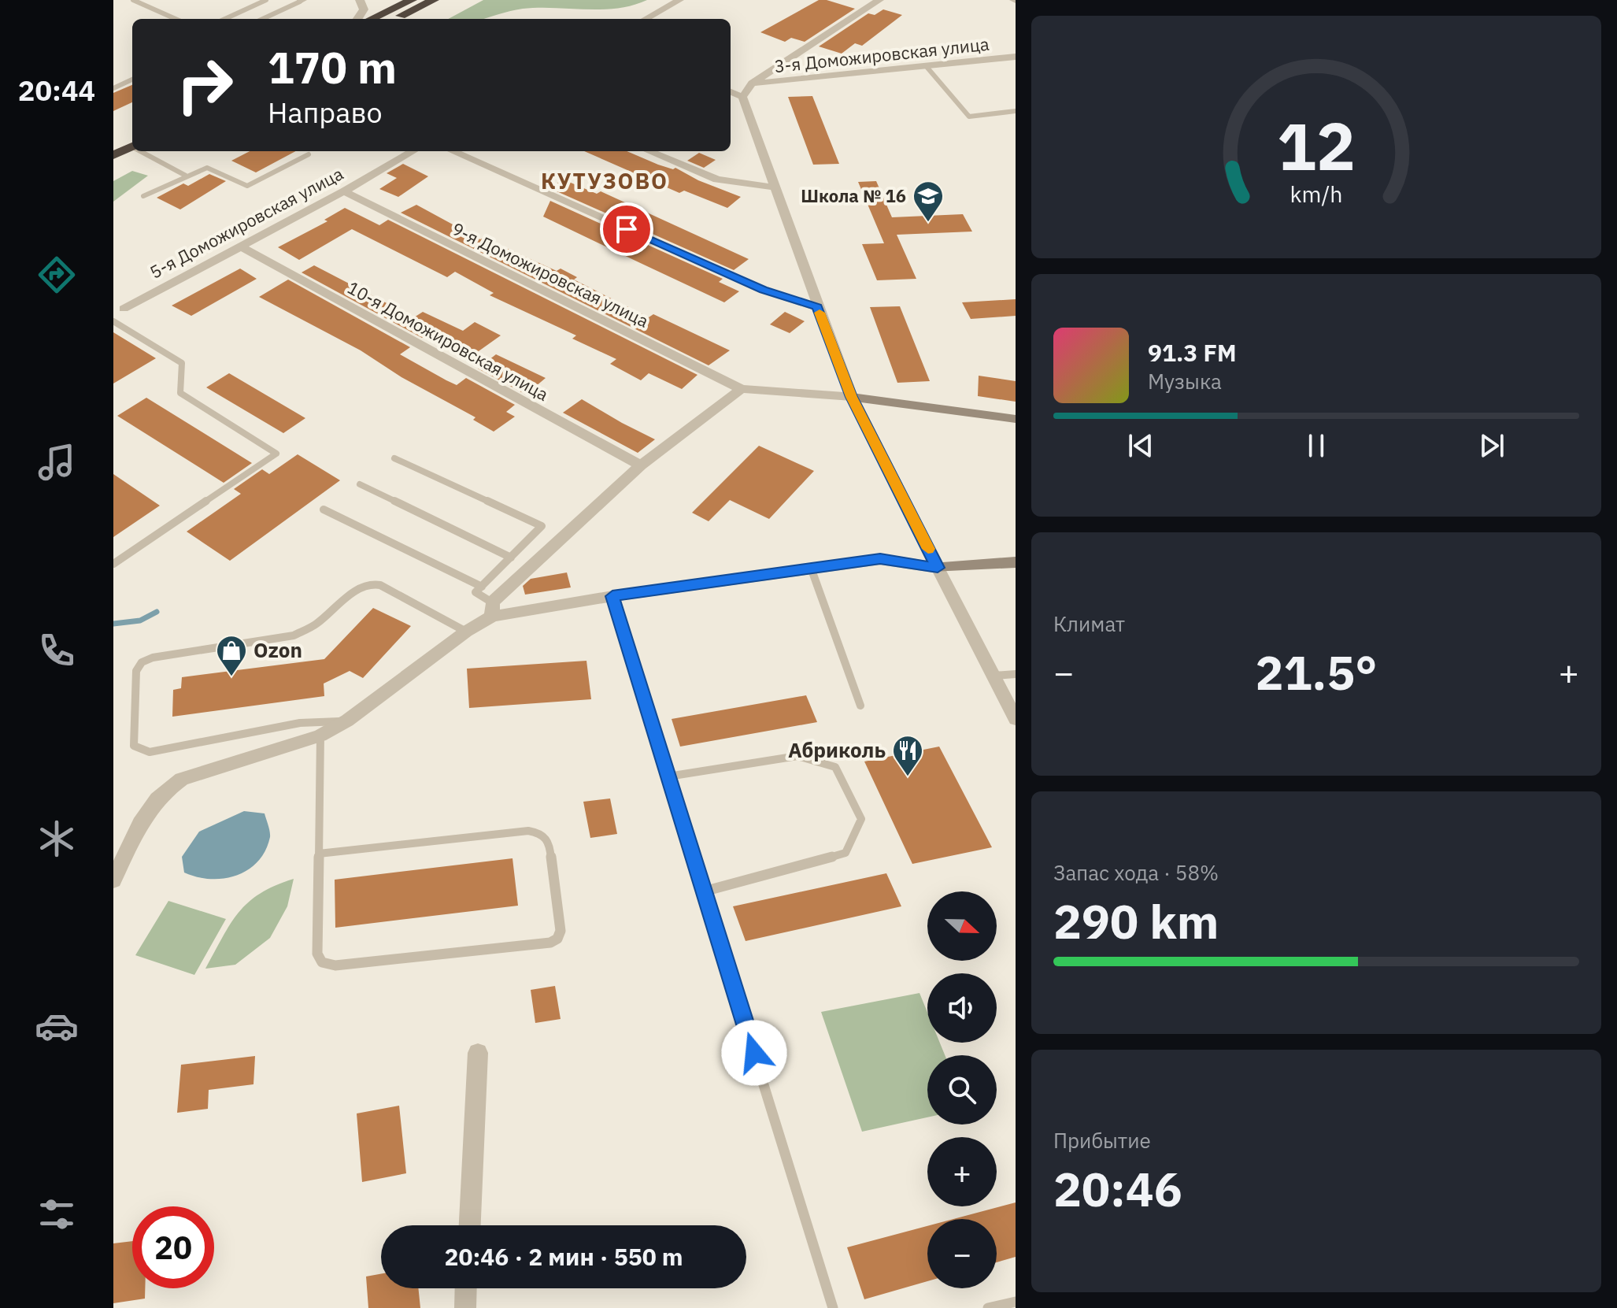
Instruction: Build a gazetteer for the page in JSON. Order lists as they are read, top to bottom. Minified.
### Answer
{"streets":{"street":["3-я Доможировская улица","5-я Доможировская улица","9-я Доможировская улица","10-я Доможировская улица"]},"crossings":[["5-я Доможировская улица","9-я Доможировская улица"],["5-я Доможировская улица","10-я Доможировская улица"]],"districts":["КУТУЗОВО"],"places":{"school or university":["Школа № 16"],"shop":["Ozon"],"restaurant":["Абриколь"]},"north":"right","page":{"tabs":"20:44","turn":["170 m","Направо"],"song":["91.3 FM","Музыка"],"tile":["Климат",["Запас хода · 58%","290 km"],["Прибытие","20:46"]],"heat":["−","21.5°","+"],"map_buttons":["+","−"],"limit":"20","trip":"20:46 · 2 мин · 550 m","gauge":["12","km/h"]}}
